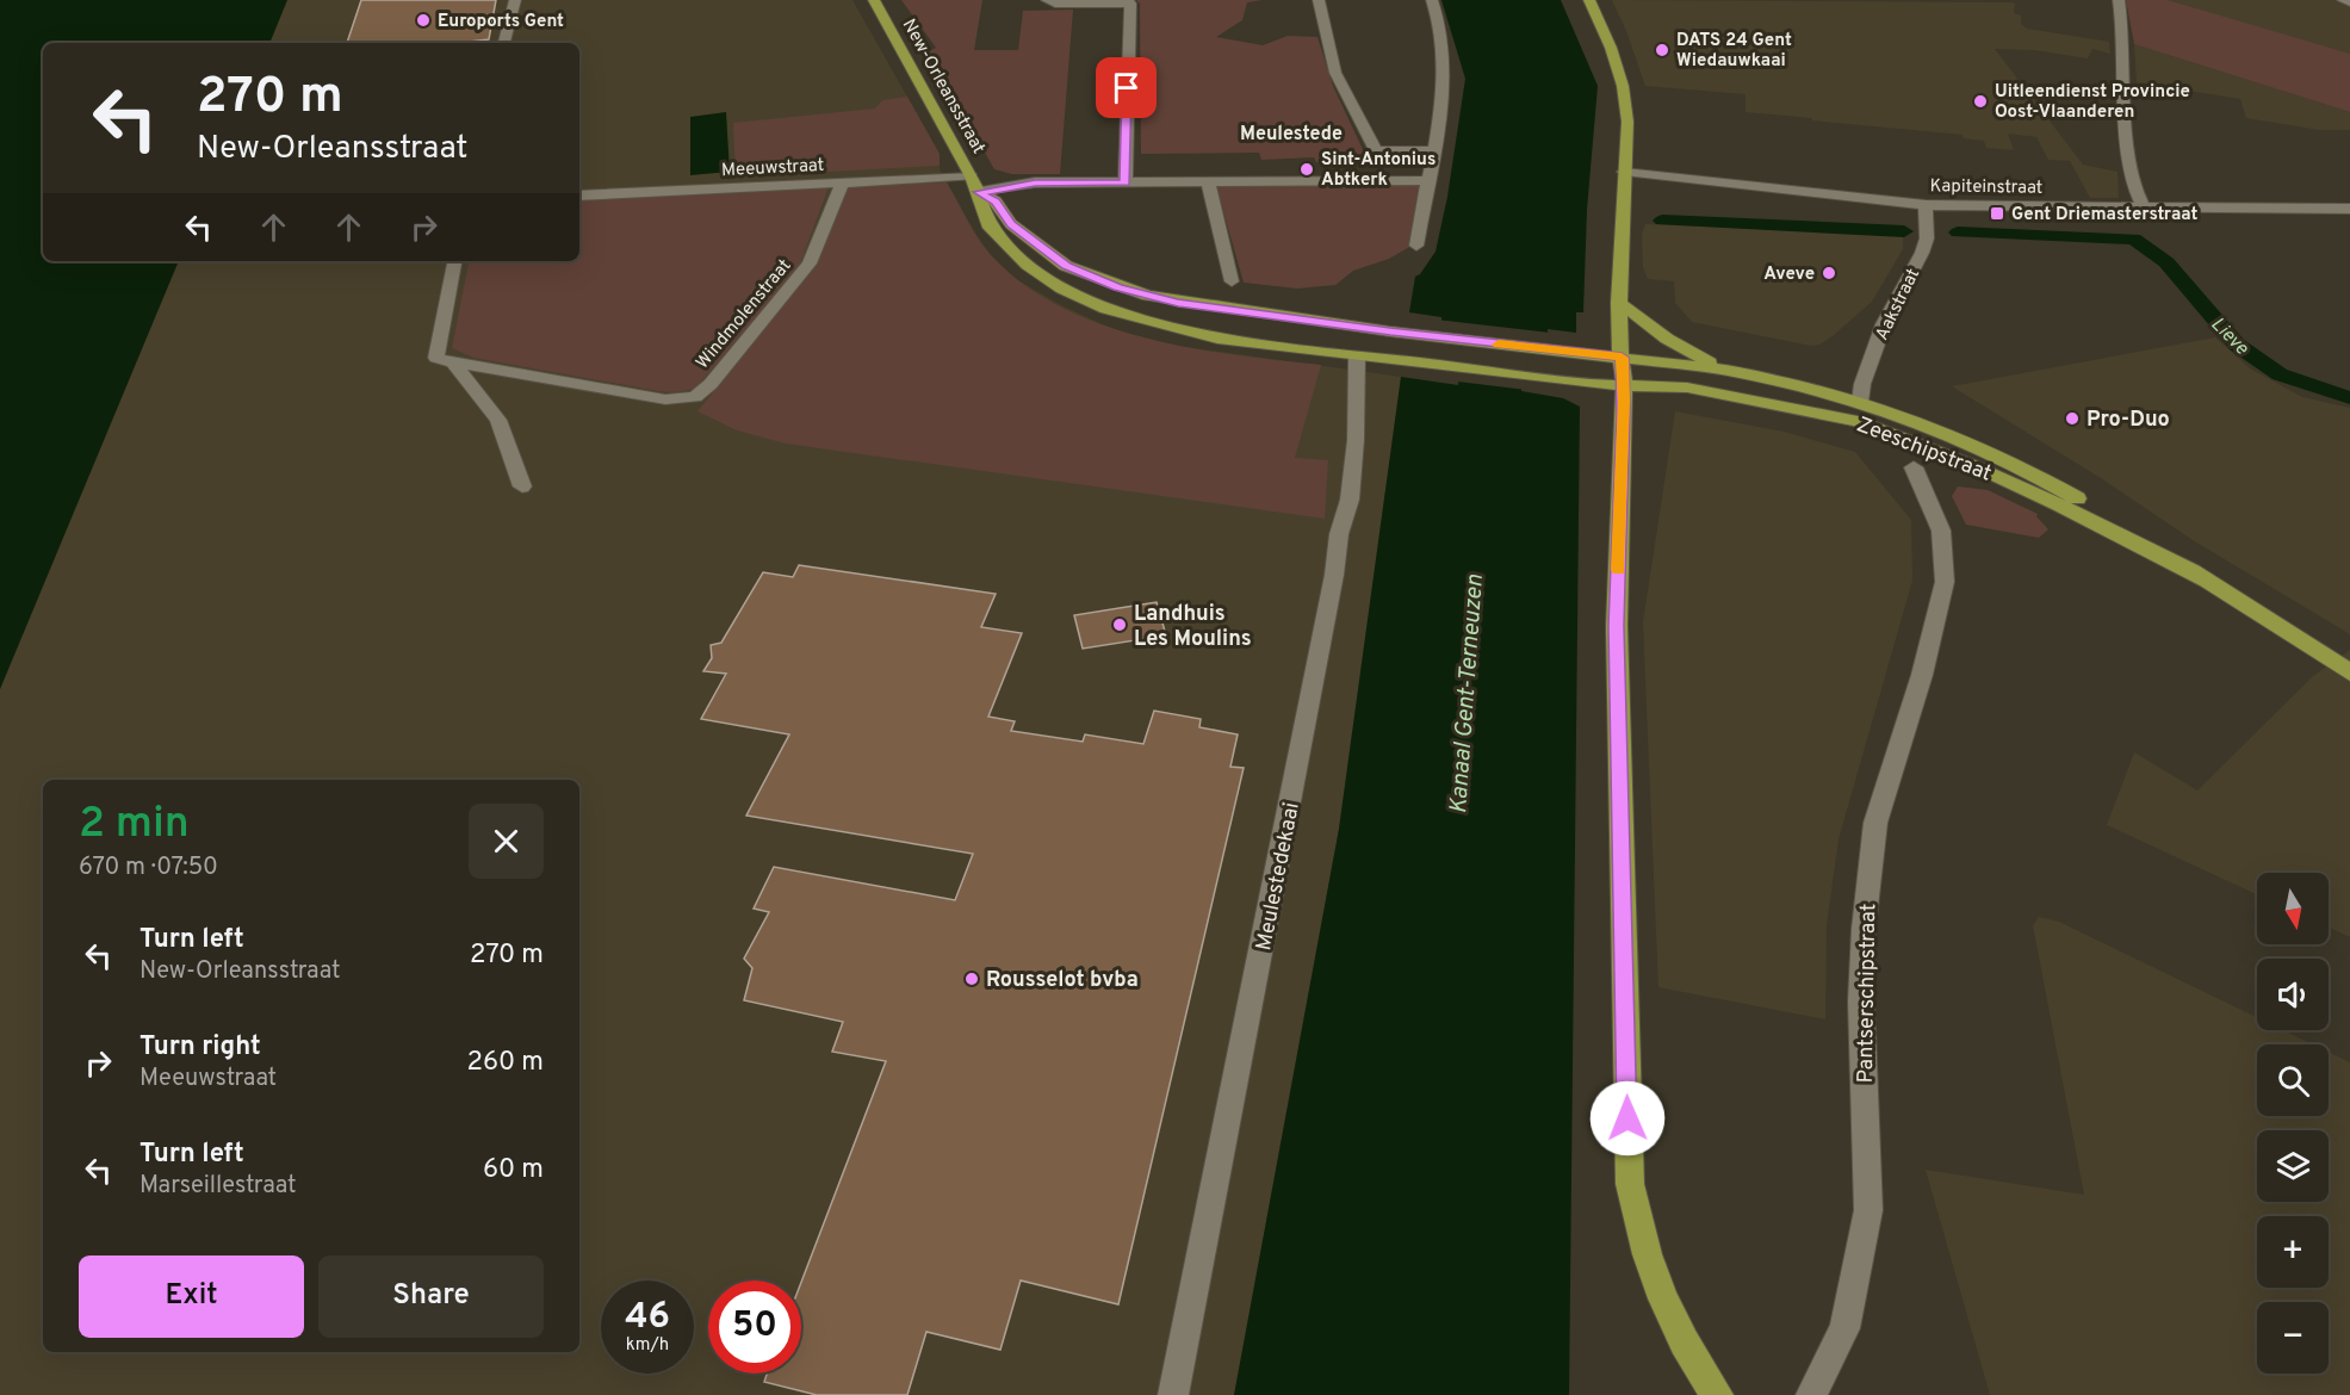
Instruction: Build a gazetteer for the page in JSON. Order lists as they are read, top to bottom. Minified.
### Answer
{"streets":{"main road":["New-Orleansstraat","Zeeschipstraat"],"street":["Meeuwstraat","Kapiteinstraat","Aakstraat","Windmolenstraat","Meulestedekaai","Pantserschipstraat"]},"crossings":[["New-Orleansstraat","Meeuwstraat"],["New-Orleansstraat","Zeeschipstraat"],["New-Orleansstraat","Meulestedekaai"],["Meeuwstraat","Windmolenstraat"],["Kapiteinstraat","Aakstraat"],["Aakstraat","Zeeschipstraat"]],"districts":["Meulestede"],"water":["Lieve","Kanaal Gent-Terneuzen"],"places":{"other":["Euroports Gent","DATS 24 Gent Wiedauwkaai","Uitleendienst Provincie Oost-Vlaanderen","Sint-Antonius Abtkerk","Aveve","Pro-Duo","Landhuis Les Moulins","Rousselot bvba"],"transit":["Gent Driemasterstraat"]},"north":"bottom","page":{"turn":["270 m","New-Orleansstraat"],"heading":["2 min","670 m · 07:50"],"map_buttons":["+","−"],"list":[{"name":"Turn left","note":"New-Orleansstraat","value":"270 m"},{"name":"Turn right","note":"Meeuwstraat","value":"260 m"},{"name":"Turn left","note":"Marseillestraat","value":"60 m"}],"buttons":["Exit","Share"],"speed":"46 km/h","limit":"50"}}
